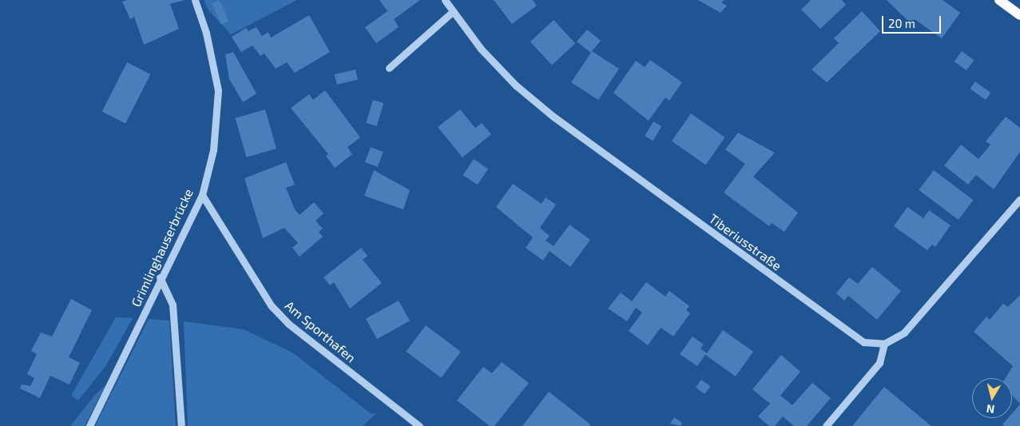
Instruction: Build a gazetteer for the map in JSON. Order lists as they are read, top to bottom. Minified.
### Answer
{"streets":{"street":["Tiberiusstraße","Grimlinghauserbrücke","Am Sporthafen"]},"crossings":[["Grimlinghauserbrücke","Am Sporthafen"]],"scale_bar":"20 m","north":"bottom"}
